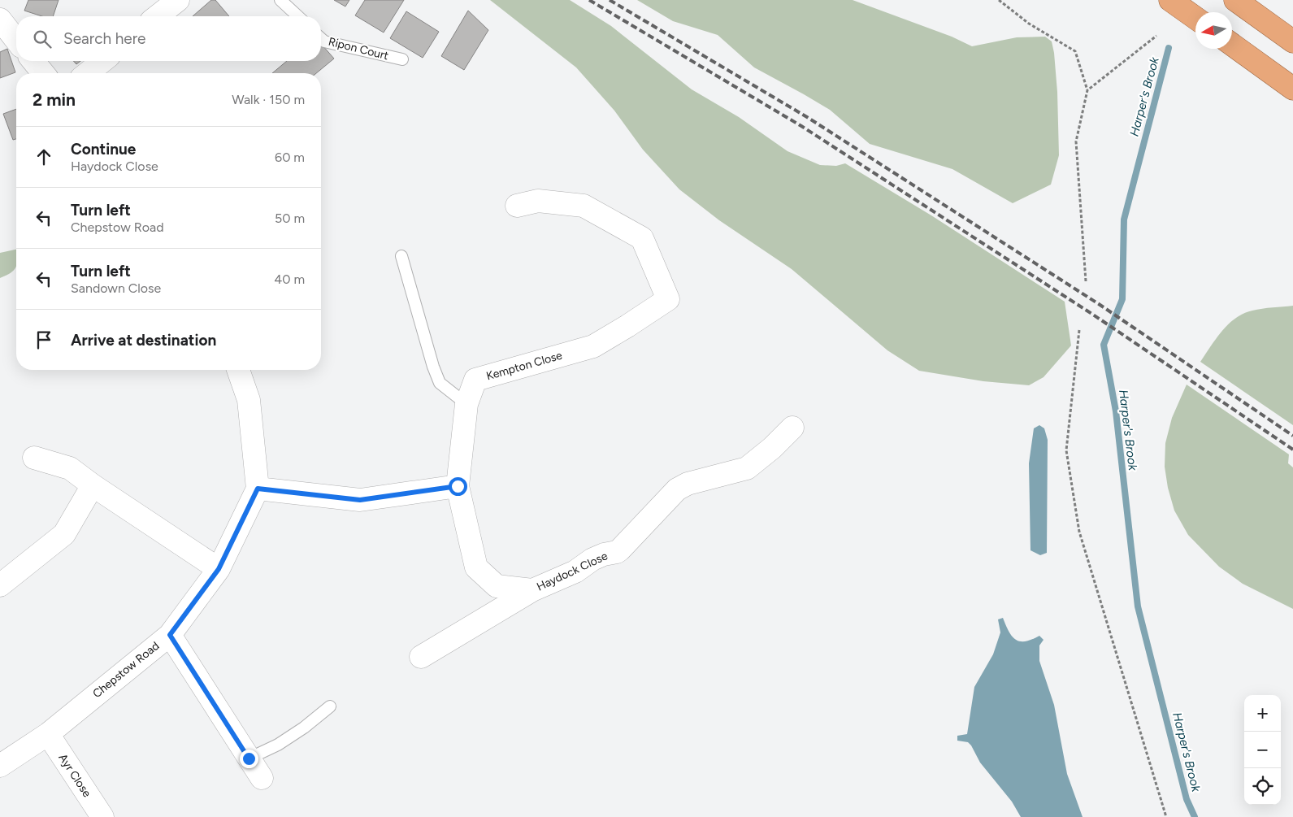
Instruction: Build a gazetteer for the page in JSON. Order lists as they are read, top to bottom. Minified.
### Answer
{"streets":{"street":["Kempton Close","Haydock Close","Chepstow Road","Ayr Close"],"lane":["Ripon Court"]},"crossings":[["Kempton Close","Haydock Close"],["Chepstow Road","Ayr Close"]],"water":["Harper's Brook"],"north":"left","page":{"search":"Search here","heading":["2 min","Walk · 150 m"],"list":[["Continue","Haydock Close","60 m"],["Turn left","Chepstow Road","50 m"],["Turn left","Sandown Close","40 m"],"Arrive at destination"],"map_buttons":["+","−"]}}
